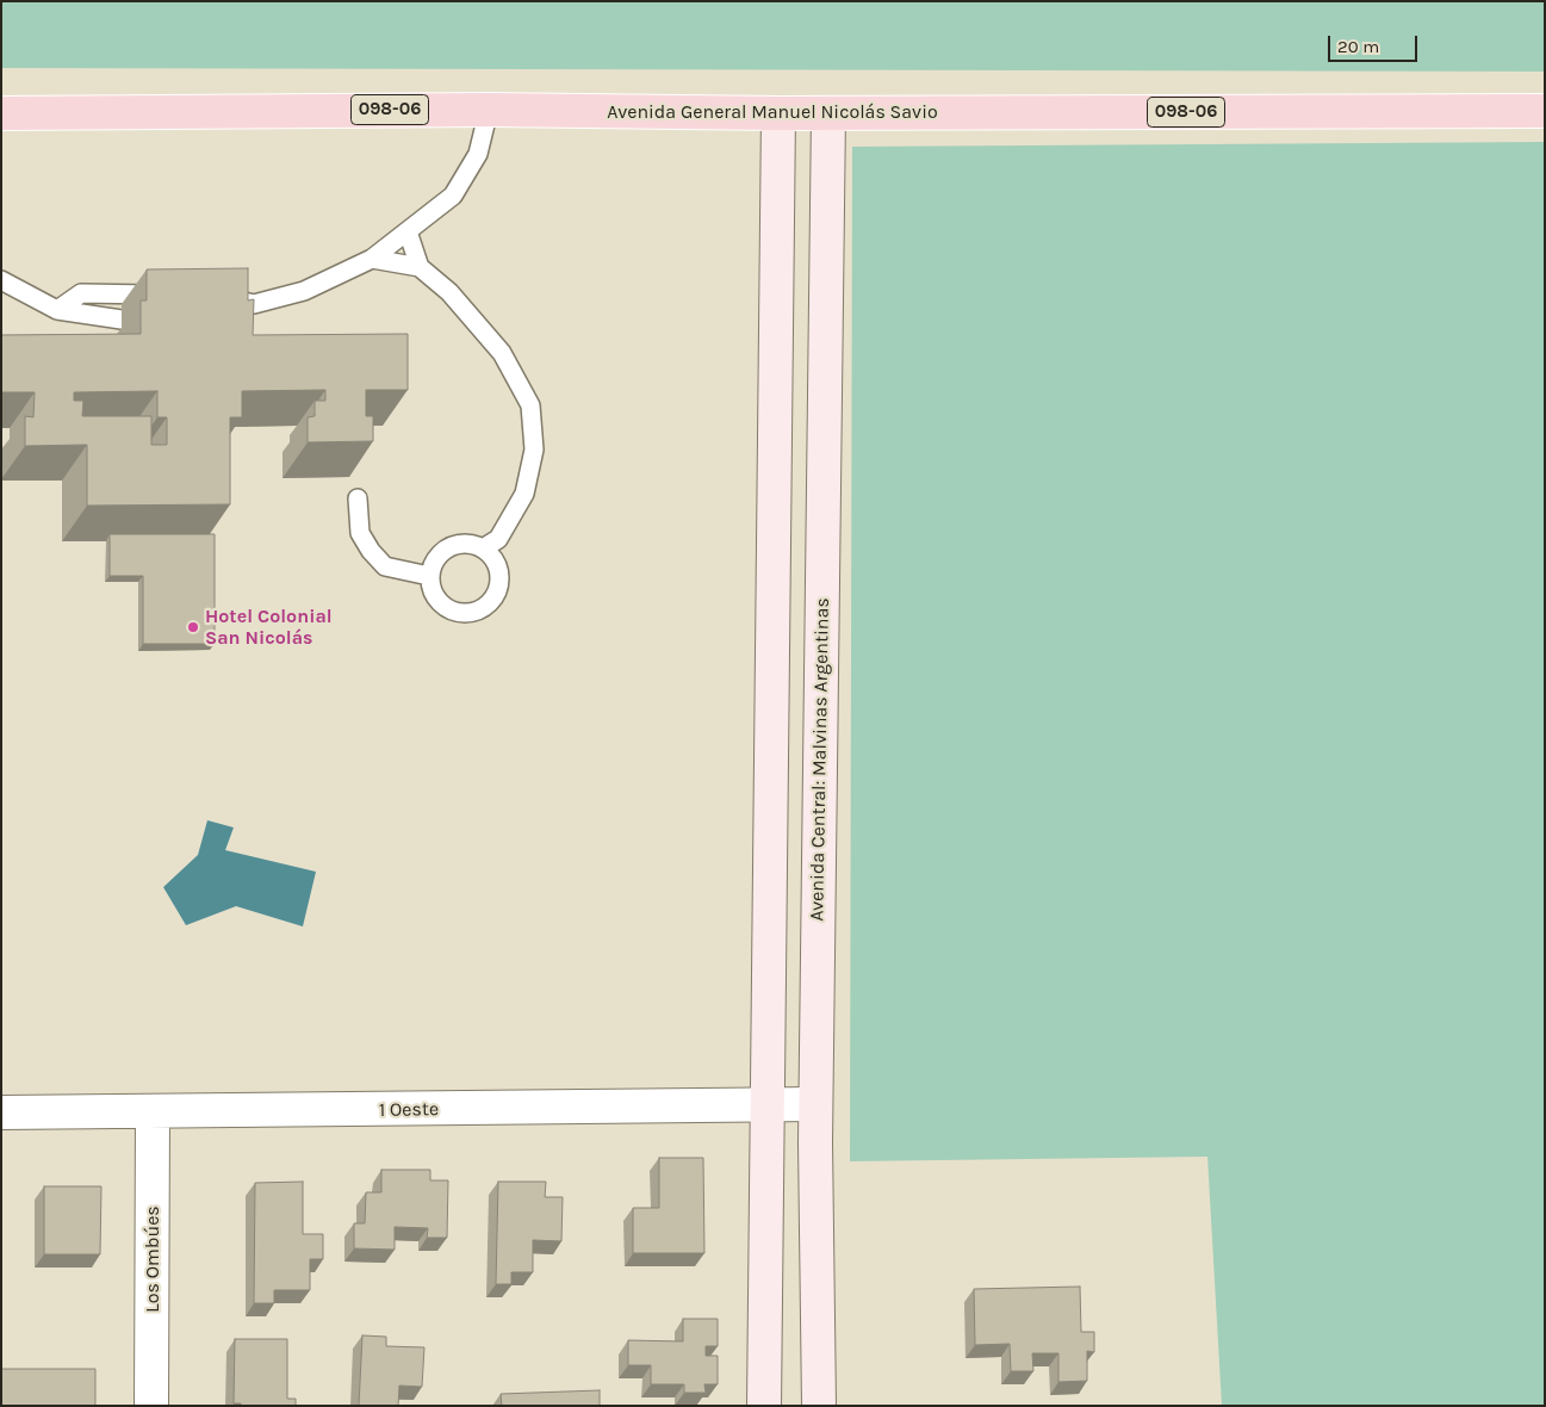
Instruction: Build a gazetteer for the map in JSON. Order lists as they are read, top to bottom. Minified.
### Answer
{"streets":{"main road":["098-06","Avenida General Manuel Nicolás Savio","Avenida Central: Malvinas Argentinas"],"street":["1 Oeste","Los Ombúes"]},"crossings":[["Avenida General Manuel Nicolás Savio","Avenida Central: Malvinas Argentinas"],["Avenida Central: Malvinas Argentinas","1 Oeste"],["1 Oeste","Los Ombúes"]],"places":["Hotel Colonial San Nicolás"],"scale_bar":"20 m"}
